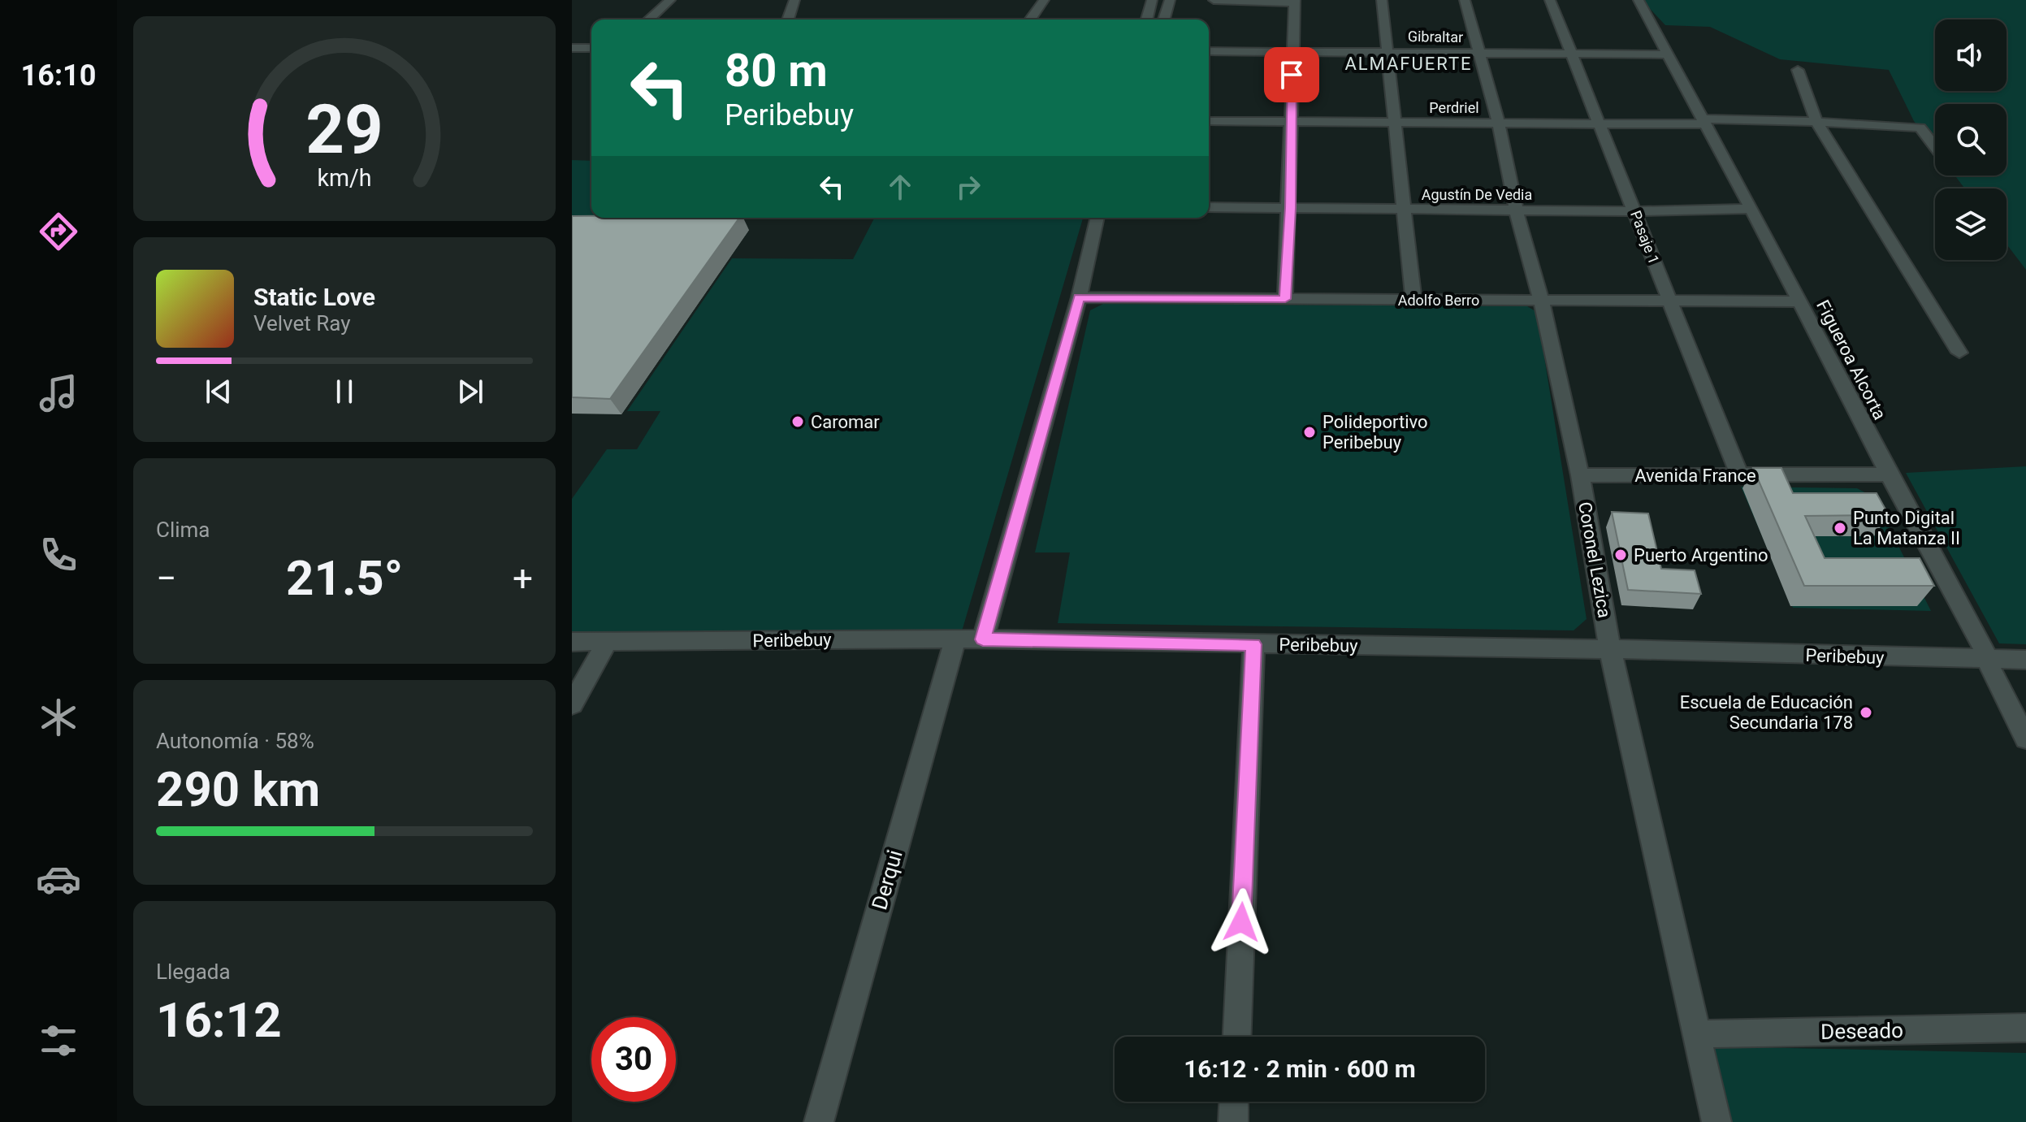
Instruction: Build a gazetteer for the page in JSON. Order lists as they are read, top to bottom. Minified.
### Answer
{"streets":{"street":["Gibraltar","Perdriel","Agustín De Vedia","Pasaje 1","Adolfo Berro","Figueroa Alcorta","Avenida France","Coronel Lezica","Peribebuy","Derqui","Deseado"]},"crossings":[["Gibraltar","Pasaje 1"],["Gibraltar","Figueroa Alcorta"],["Gibraltar","Coronel Lezica"],["Perdriel","Pasaje 1"],["Perdriel","Figueroa Alcorta"],["Perdriel","Coronel Lezica"],["Agustín De Vedia","Pasaje 1"],["Agustín De Vedia","Figueroa Alcorta"],["Agustín De Vedia","Coronel Lezica"],["Pasaje 1","Adolfo Berro"],["Pasaje 1","Avenida France"],["Adolfo Berro","Figueroa Alcorta"],["Adolfo Berro","Coronel Lezica"],["Figueroa Alcorta","Avenida France"],["Figueroa Alcorta","Peribebuy"],["Avenida France","Coronel Lezica"],["Coronel Lezica","Peribebuy"],["Coronel Lezica","Deseado"],["Peribebuy","Derqui"]],"districts":["ALMAFUERTE"],"places":["Caromar","Polideportivo Peribebuy","Punto Digital La Matanza II","Puerto Argentino","Escuela de Educación Secundaria 178"],"page":{"tabs":"16:10","turn":["80 m","Peribebuy"],"song":["Static Love","Velvet Ray"],"tile":["Clima",["Autonomía · 58%","290 km"],["Llegada","16:12"]],"heat":["−","21.5°","+"],"limit":"30","trip":"16:12 · 2 min · 600 m","gauge":["29","km/h"]}}
